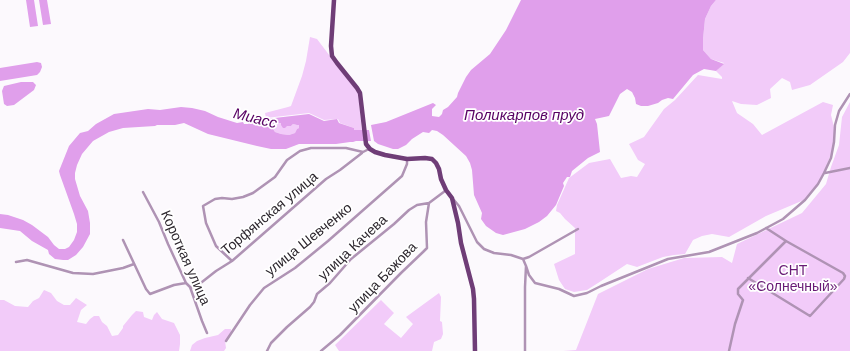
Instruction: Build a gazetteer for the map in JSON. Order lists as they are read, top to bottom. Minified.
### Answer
{"streets":{"street":["Торфянская улица","улица Шевченко","улица Качева","Короткая улица","улица Бажова"]},"crossings":[["Торфянская улица","Короткая улица"],["улица Качева","улица Бажова"]],"water":["Поликарпов пруд","Миасс"],"parks":["СНТ «Солнечный»"]}
